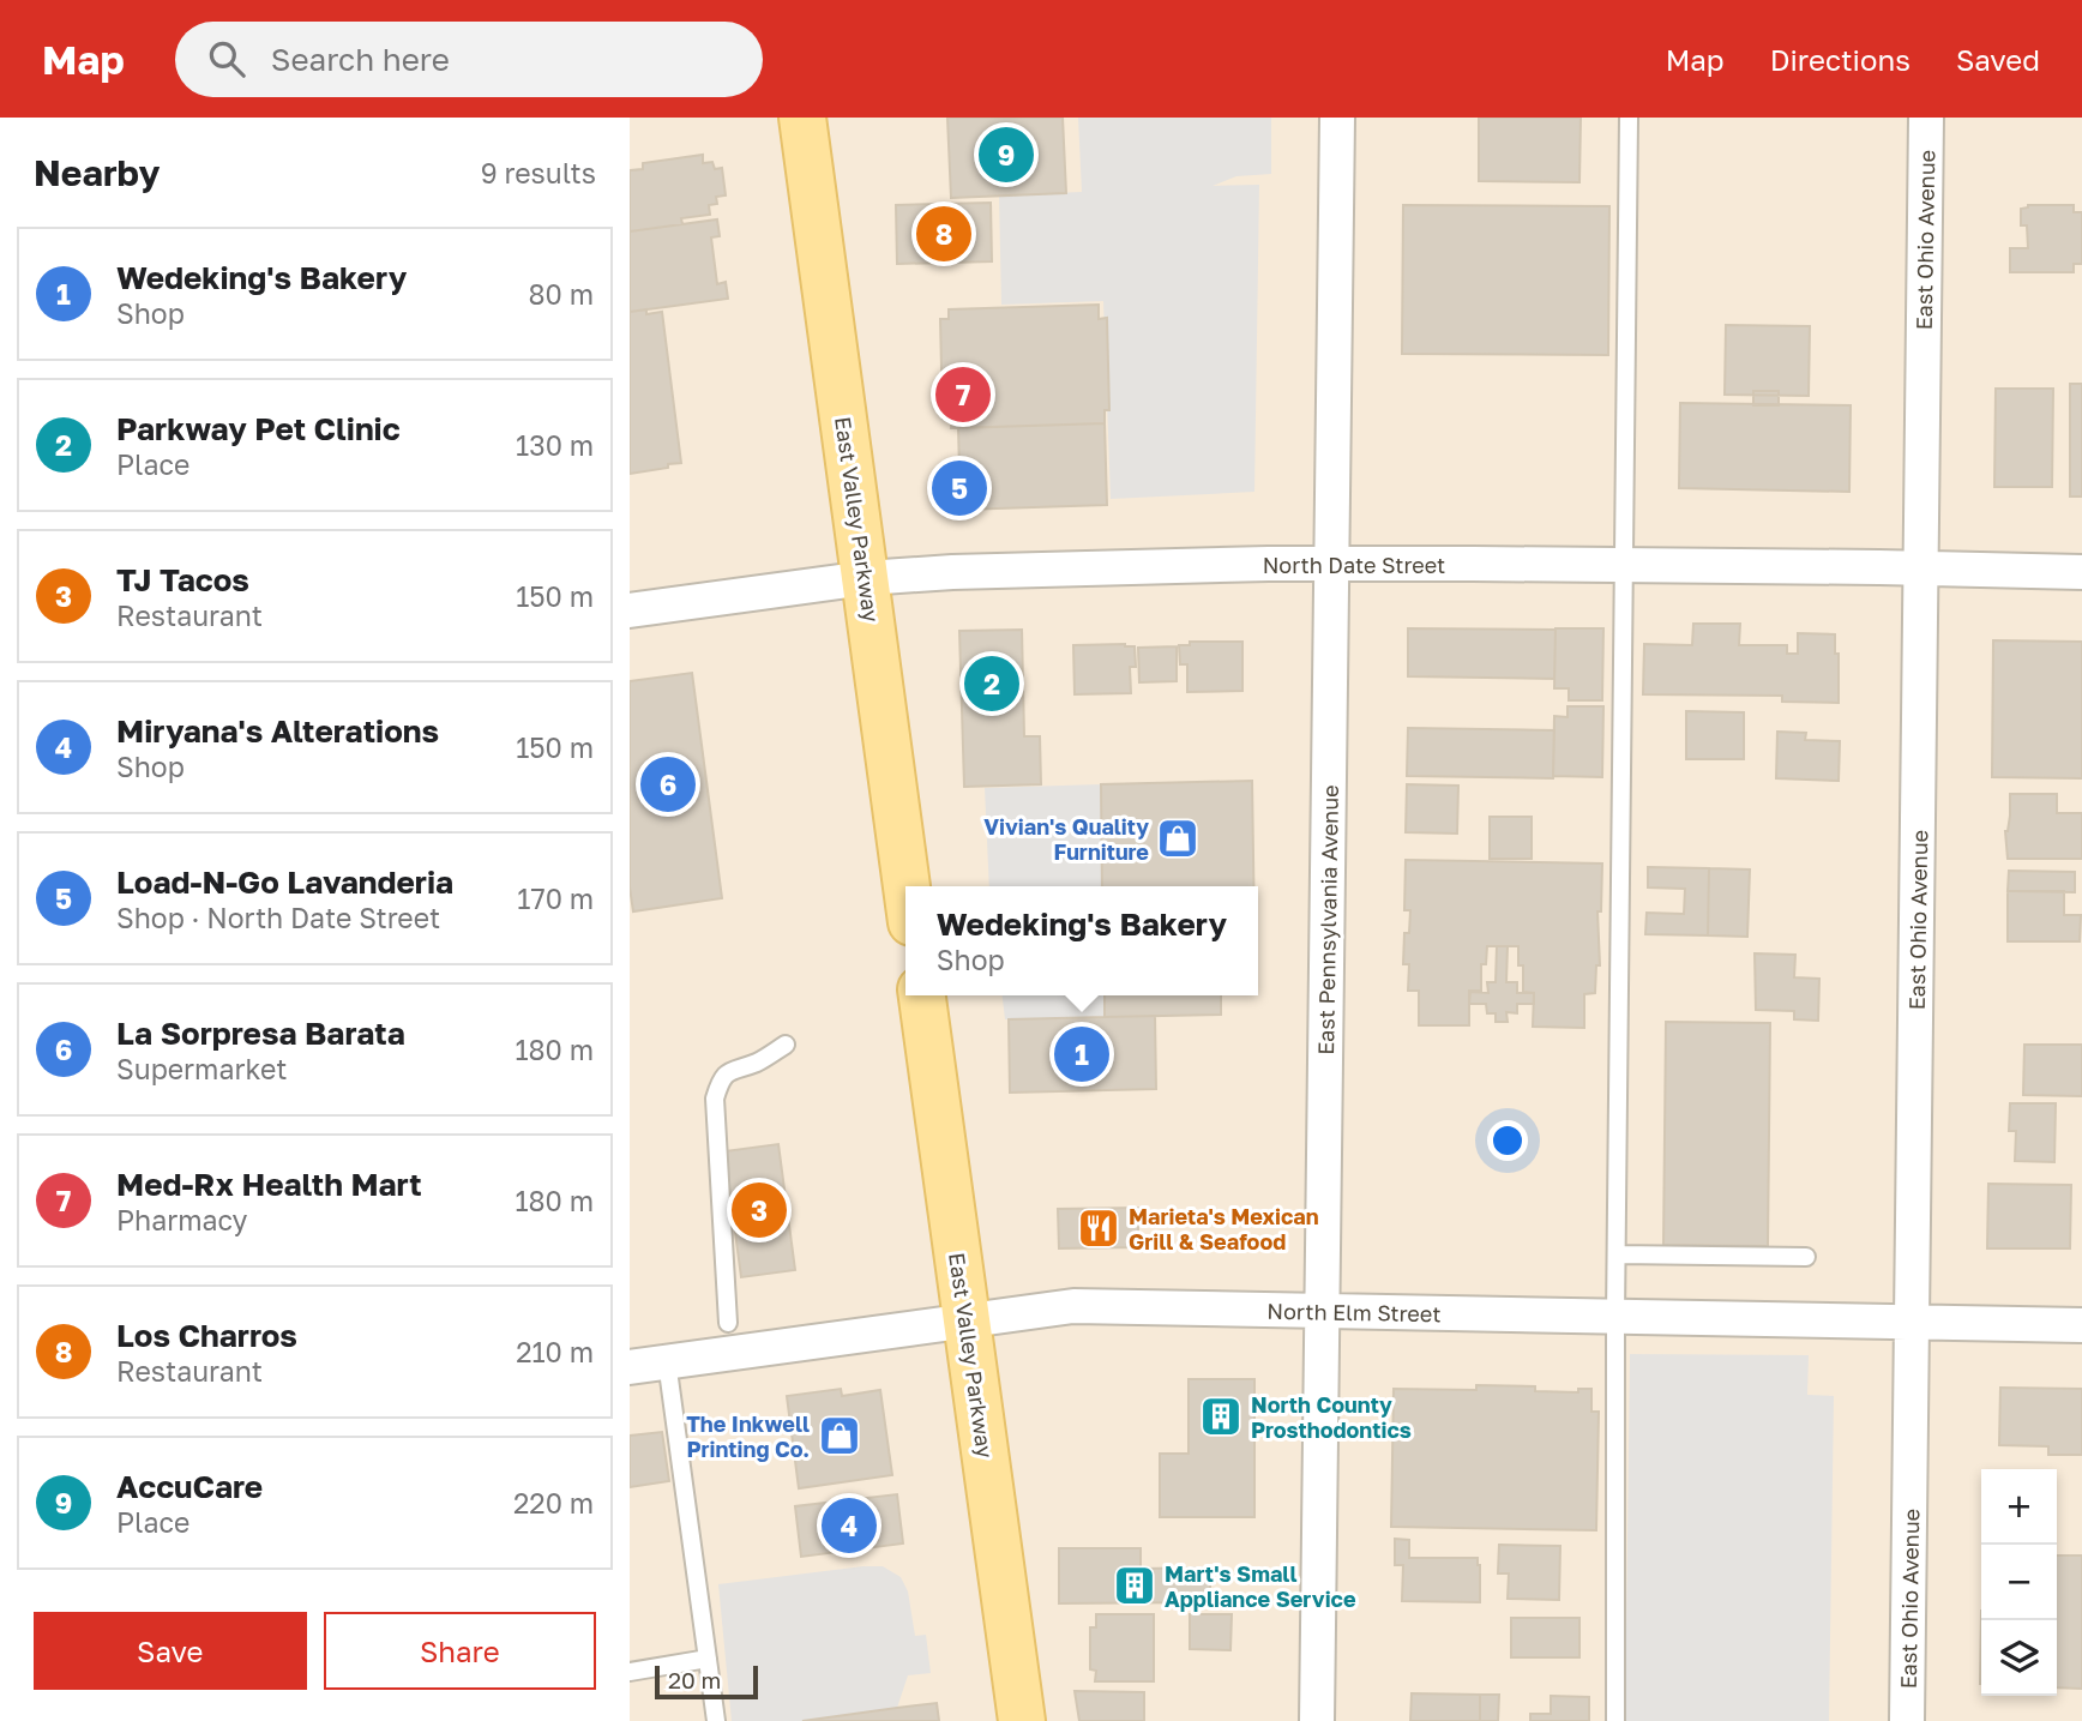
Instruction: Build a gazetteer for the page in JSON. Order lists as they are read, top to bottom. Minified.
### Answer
{"streets":{"main road":["East Valley Parkway"],"street":["East Ohio Avenue","North Date Street","East Pennsylvania Avenue","North Elm Street"]},"crossings":[["East Ohio Avenue","North Date Street"],["East Ohio Avenue","North Elm Street"],["East Valley Parkway","North Date Street"],["East Valley Parkway","North Elm Street"],["North Date Street","East Pennsylvania Avenue"],["East Pennsylvania Avenue","North Elm Street"]],"places":{"shop":["Vivian's Quality Furniture","The Inkwell Printing Co."],"restaurant":["Marieta's Mexican Grill & Seafood"],"building":["North County Prosthodontics","Mart's Small Appliance Service"]},"scale_bar":"20 m","page":{"header":"Map","search":"Search here","nav":["Map","Directions","Saved"],"heading":["Nearby","9 results"],"pins":["9","8","7","5","2","6","1","3","4"],"list":[{"mark":"1","name":"Wedeking's Bakery","note":"Shop","value":"80 m"},{"mark":"2","name":"Parkway Pet Clinic","note":"Place","value":"130 m"},{"mark":"3","name":"TJ Tacos","note":"Restaurant","value":"150 m"},{"mark":"4","name":"Miryana's Alterations","note":"Shop","value":"150 m"},{"mark":"5","name":"Load-N-Go Lavanderia","note":"Shop · North Date Street","value":"170 m"},{"mark":"6","name":"La Sorpresa Barata","note":"Supermarket","value":"180 m"},{"mark":"7","name":"Med-Rx Health Mart","note":"Pharmacy","value":"180 m"},{"mark":"8","name":"Los Charros","note":"Restaurant","value":"210 m"},{"mark":"9","name":"AccuCare","note":"Place","value":"220 m"}],"popup":["Wedeking's Bakery","Shop"],"map_buttons":["+","−"],"buttons":["Save","Share"],"scale":"20 m"}}
